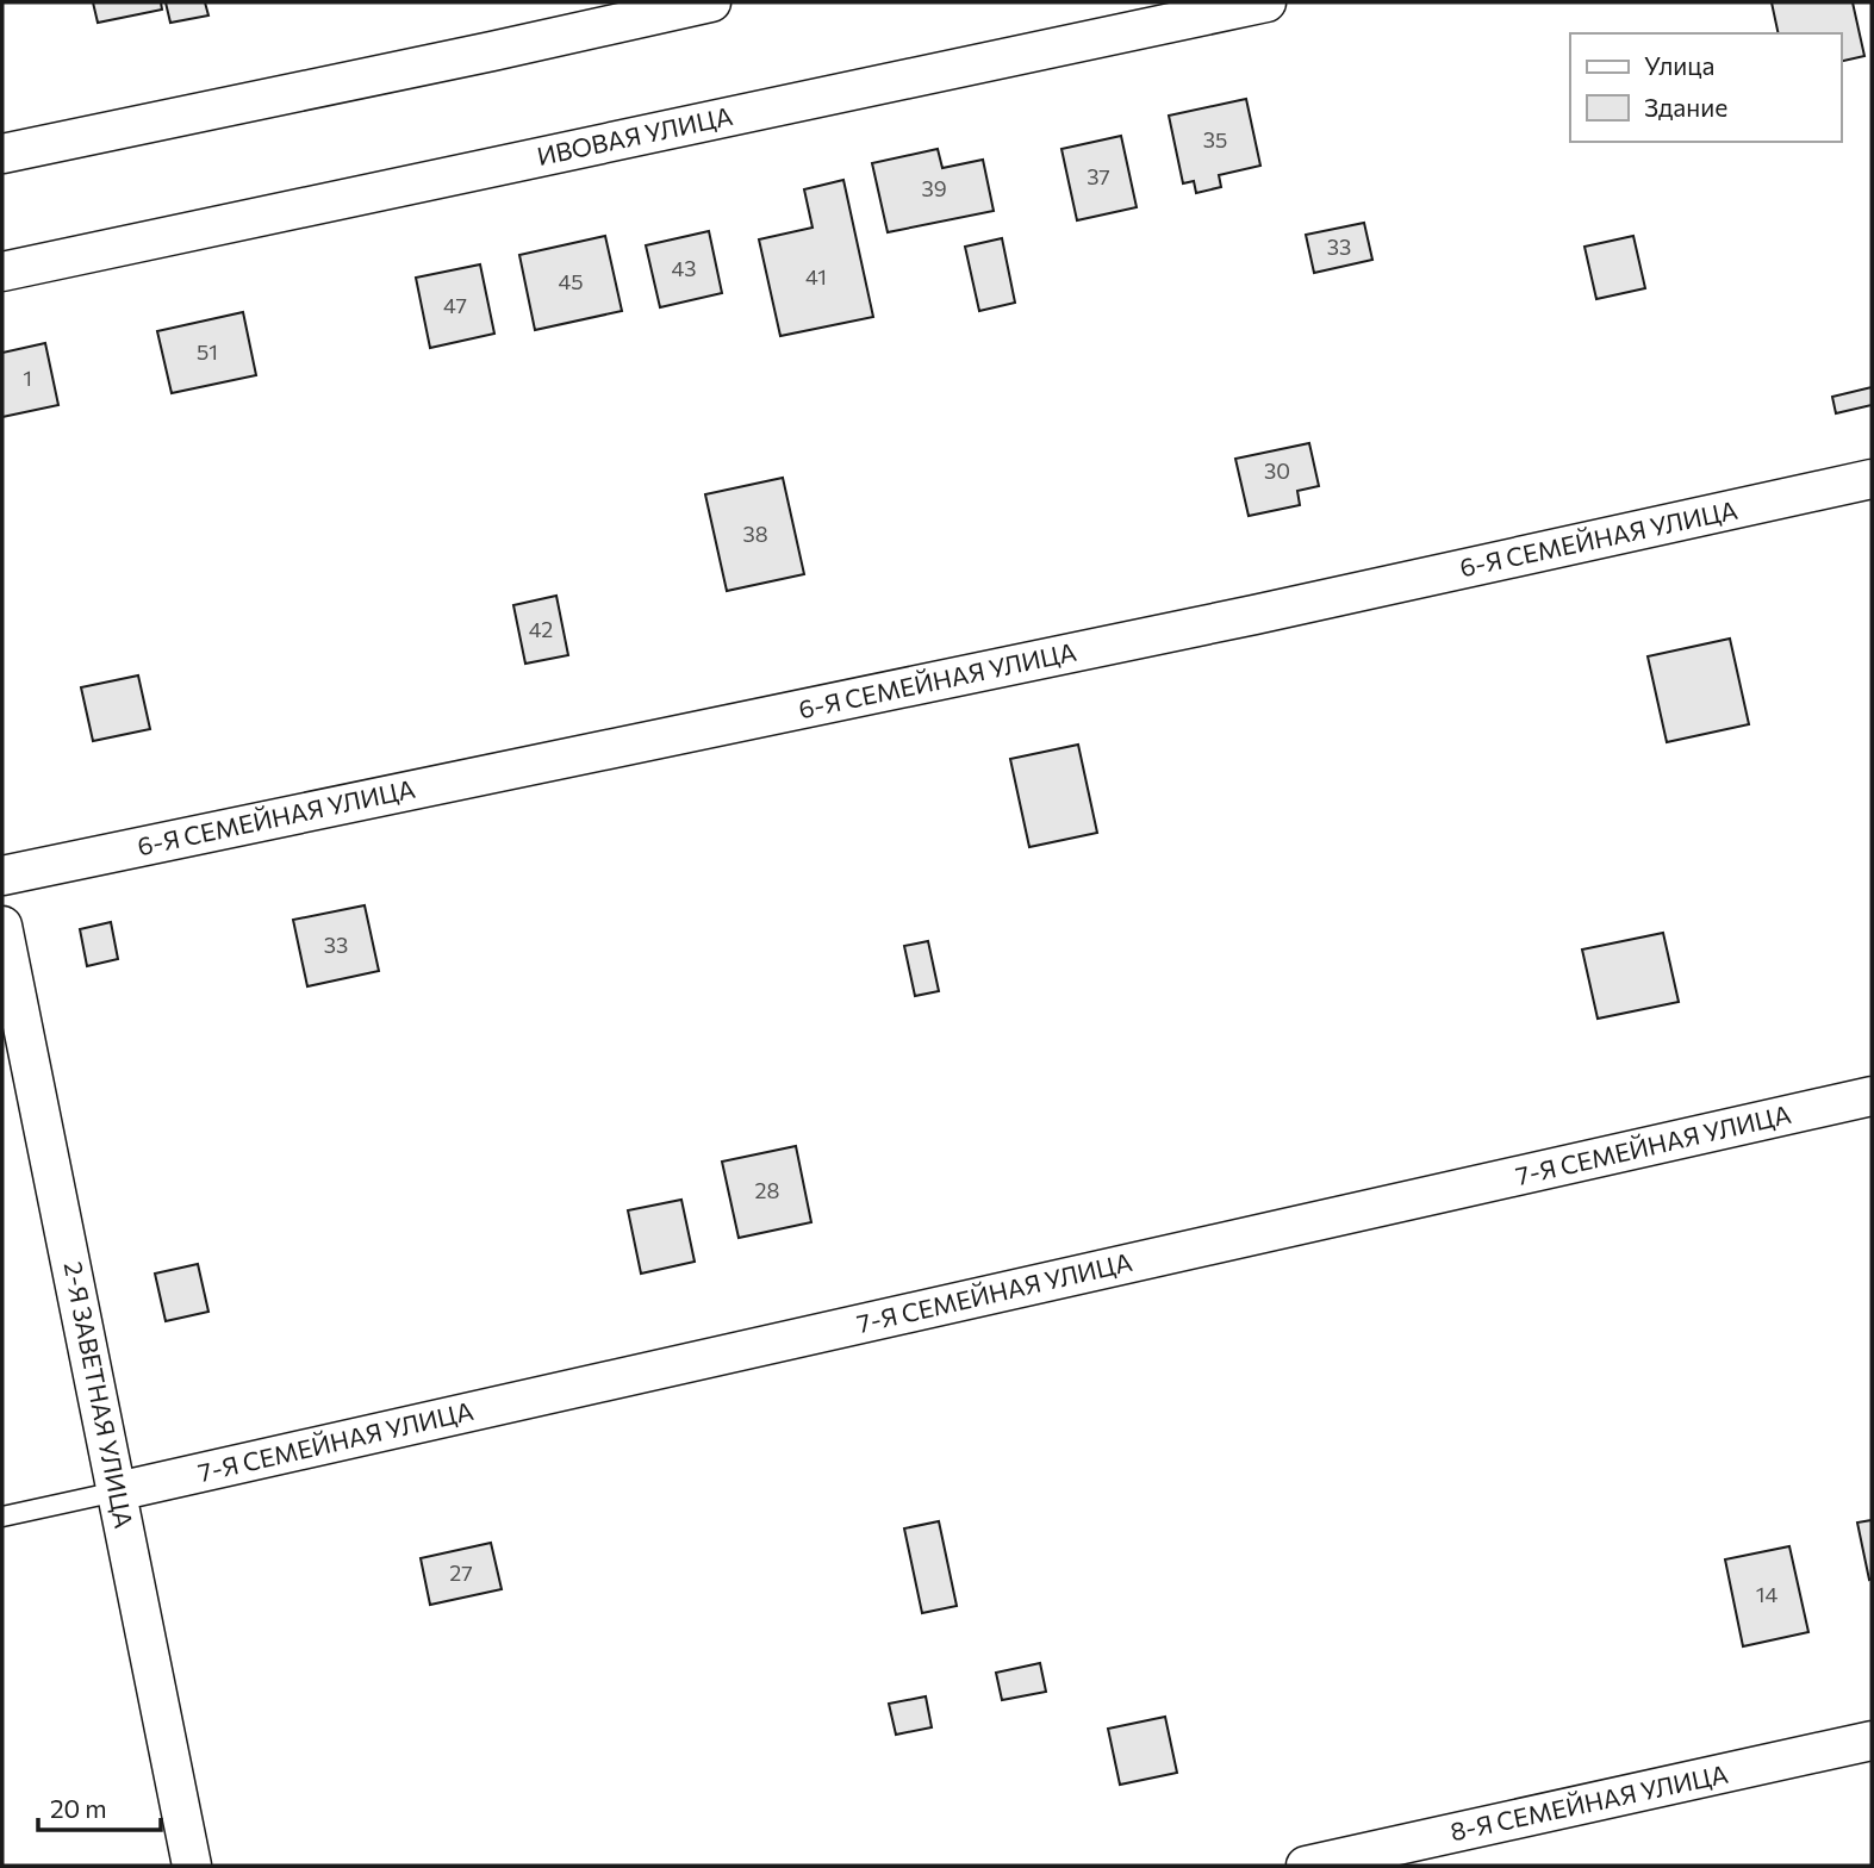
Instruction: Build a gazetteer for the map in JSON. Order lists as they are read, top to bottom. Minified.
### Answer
{"streets":{"street":["ИВОВАЯ УЛИЦА","6-Я СЕМЕЙНАЯ УЛИЦА","7-Я СЕМЕЙНАЯ УЛИЦА","2-Я ЗАВЕТНАЯ УЛИЦА","8-Я СЕМЕЙНАЯ УЛИЦА"]},"crossings":[["7-Я СЕМЕЙНАЯ УЛИЦА","2-Я ЗАВЕТНАЯ УЛИЦА"]],"house_numbers":["35","37","39","33","43","41","45","47","51","1","30","38","42","33","28","27","14"],"legend":["Улица","Здание"],"scale_bar":"20 m"}
